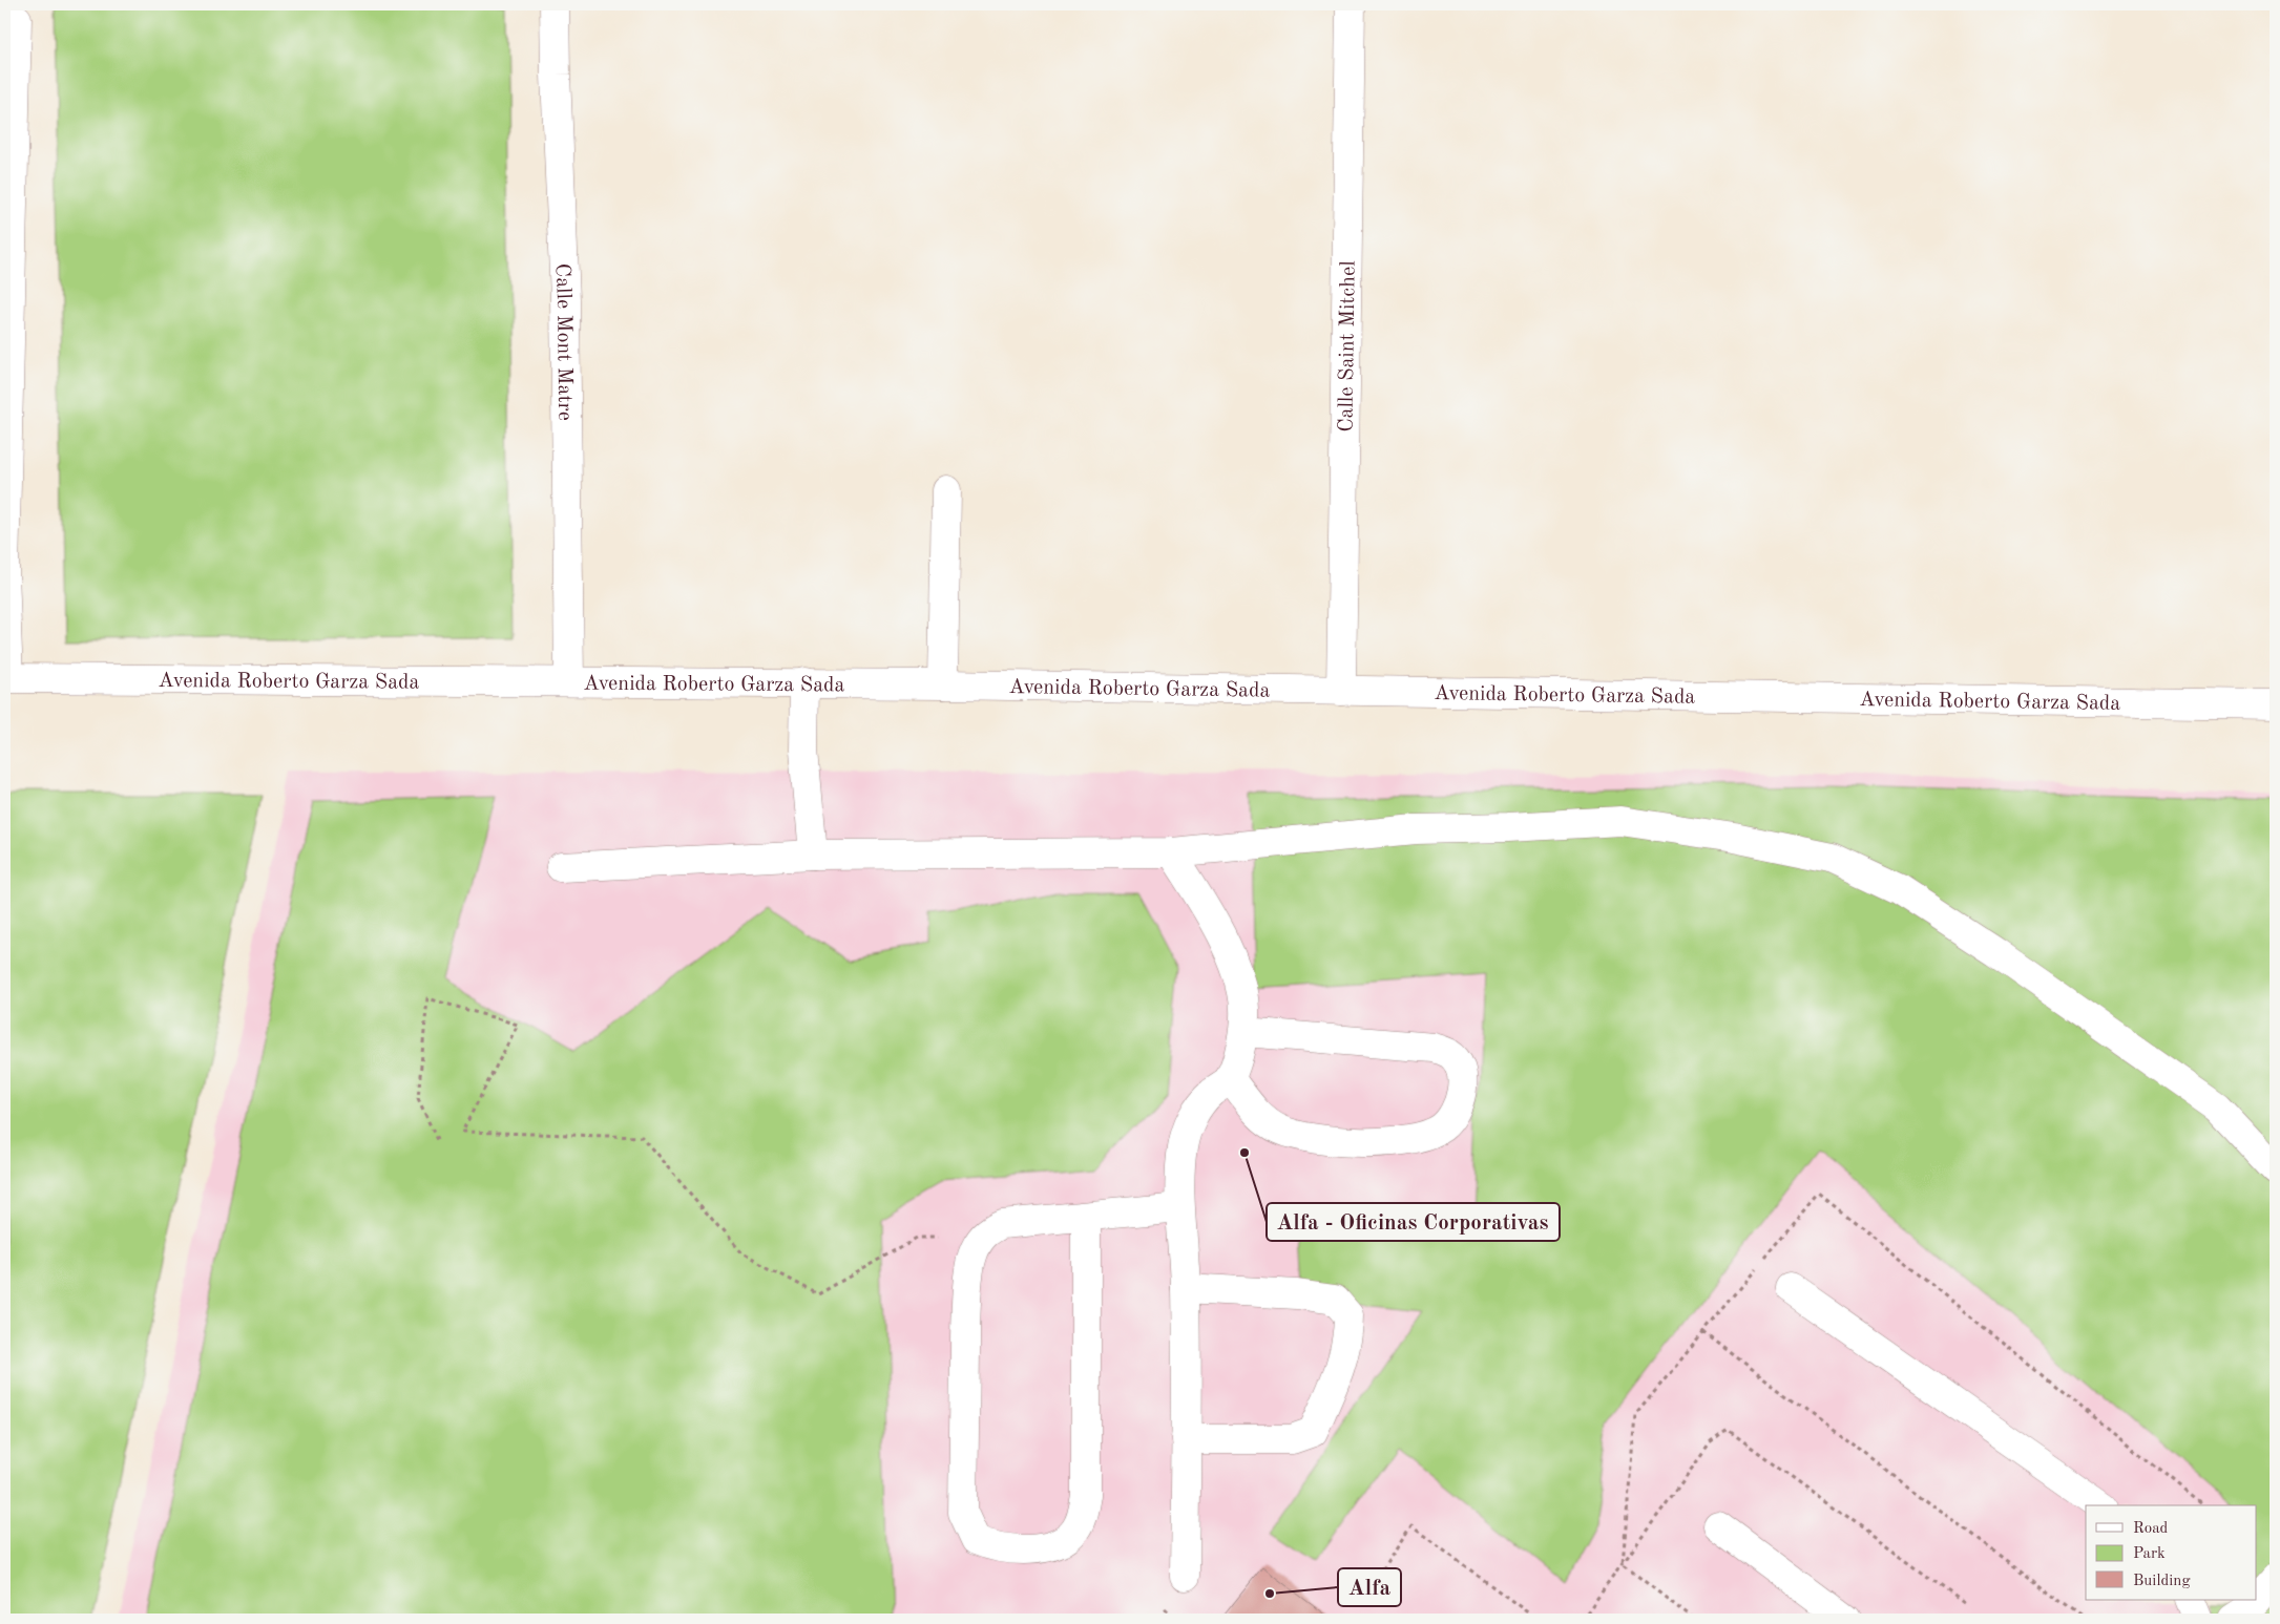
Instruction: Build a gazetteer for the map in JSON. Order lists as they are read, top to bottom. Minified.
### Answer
{"streets":{"street":["Calle Mont Matre","Calle Saint Mitchel","Avenida Roberto Garza Sada"]},"crossings":[["Calle Mont Matre","Avenida Roberto Garza Sada"],["Calle Saint Mitchel","Avenida Roberto Garza Sada"]],"places":["Alfa - Oficinas Corporativas","Alfa"],"legend":["Road","Park","Building"]}
